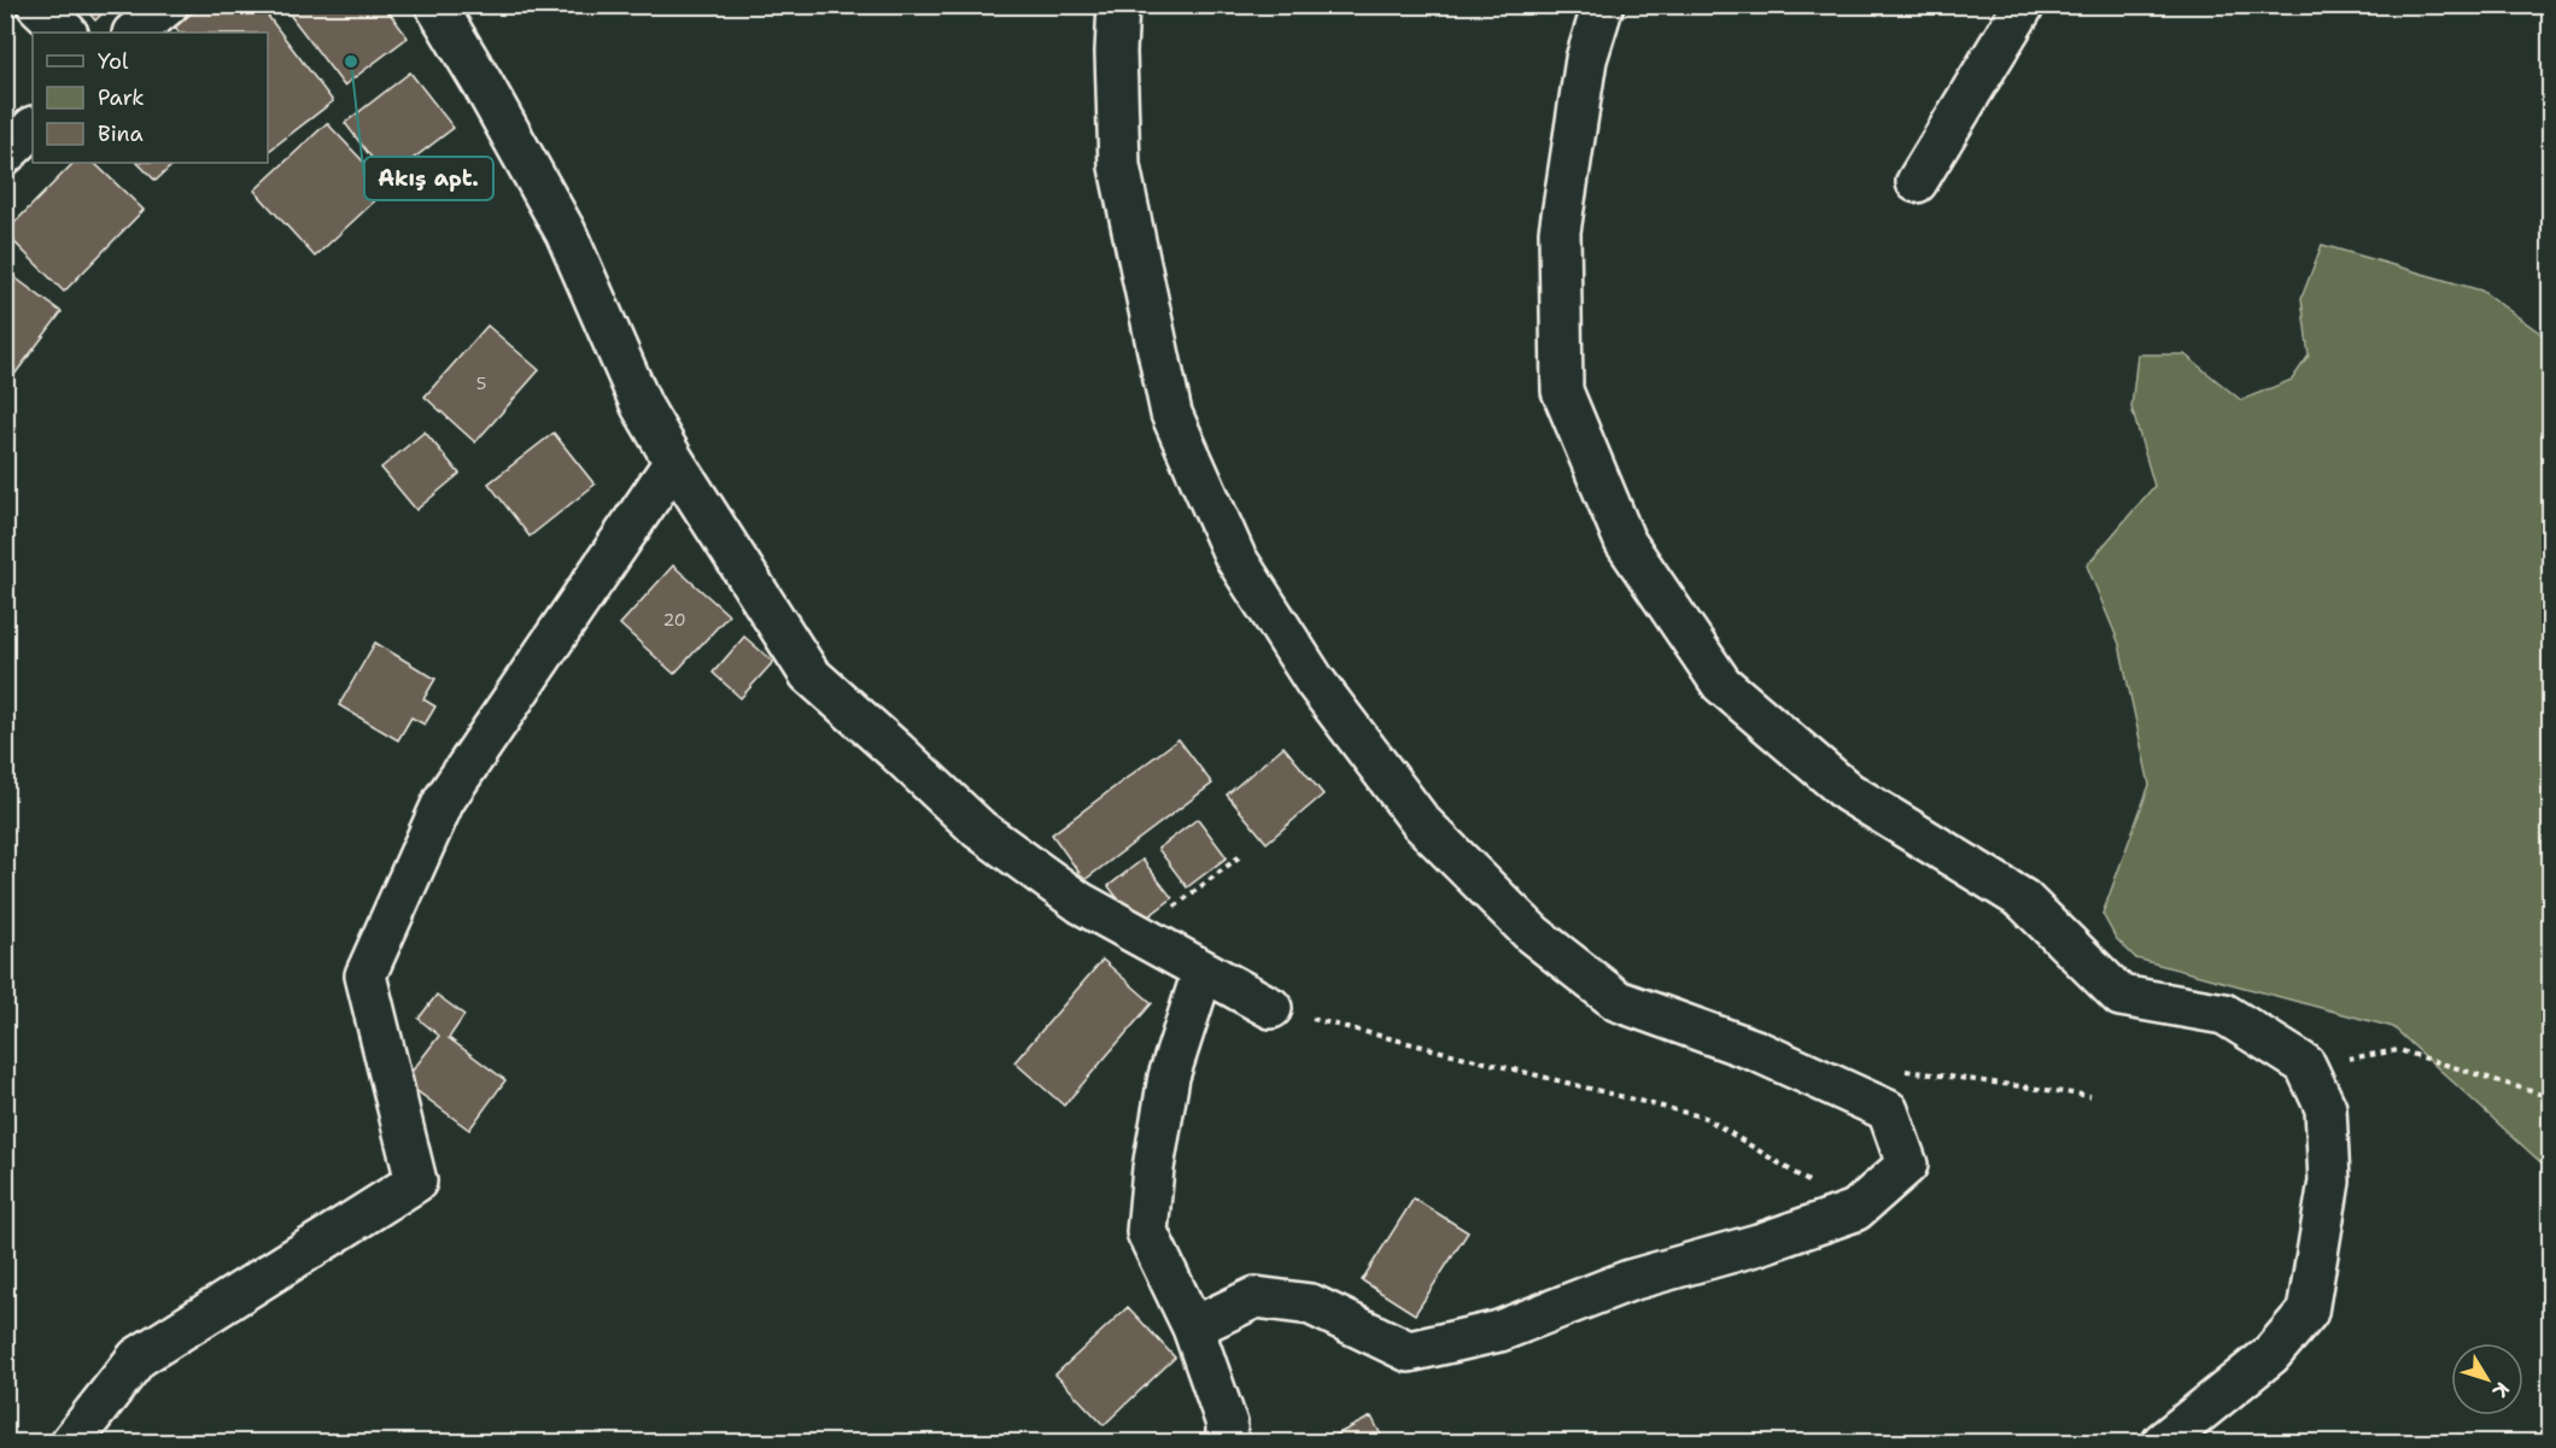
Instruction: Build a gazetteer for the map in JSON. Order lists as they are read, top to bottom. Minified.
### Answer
{"places":["Akış apt."],"house_numbers":["5","20"],"legend":["Yol","Park","Bina"],"north":"bottom right"}
